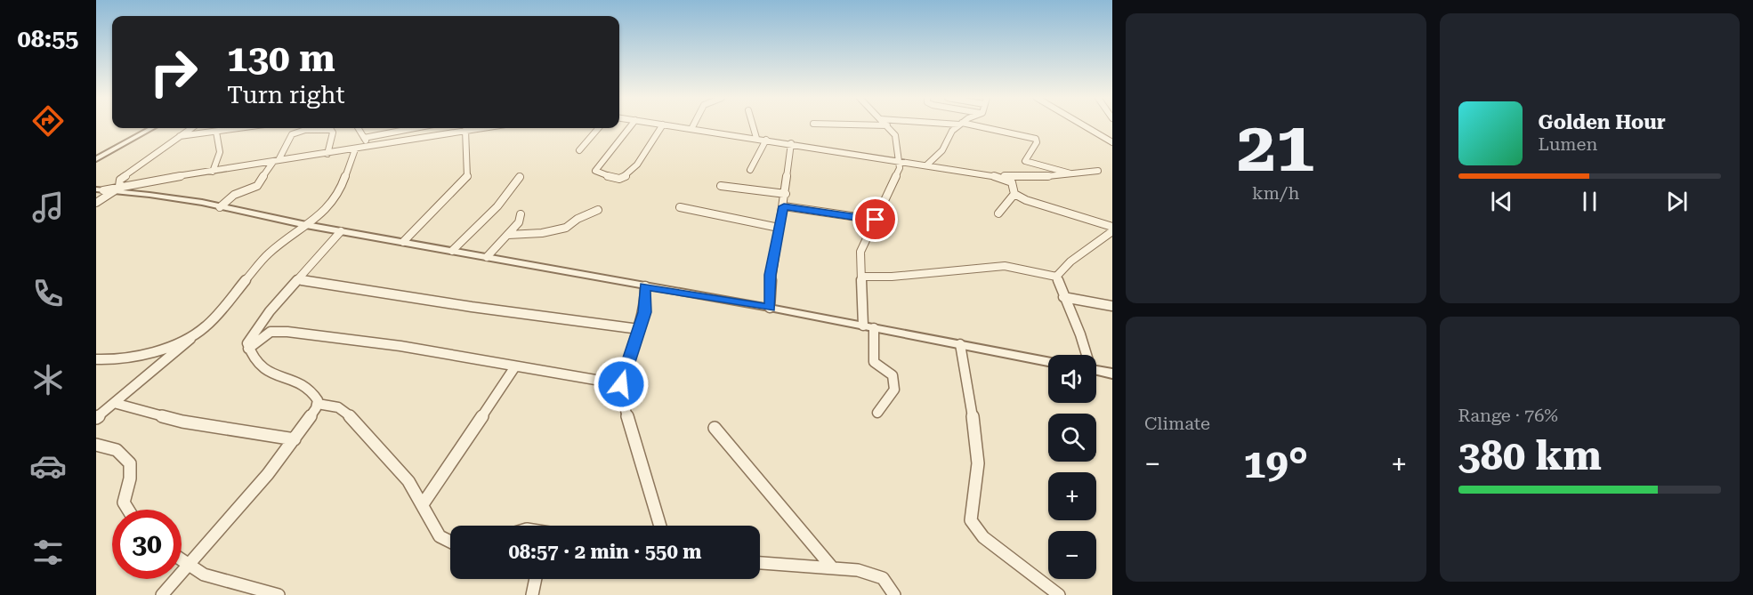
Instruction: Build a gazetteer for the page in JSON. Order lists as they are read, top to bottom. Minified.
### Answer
{"page":{"tabs":"08:55","tile":[["21","km/h"],"Climate",["Range · 76%","380 km"]],"turn":["130 m","Turn right"],"song":["Golden Hour","Lumen"],"map_buttons":["+","−"],"heat":["−","19°","+"],"limit":"30","trip":"08:57 · 2 min · 550 m"}}
